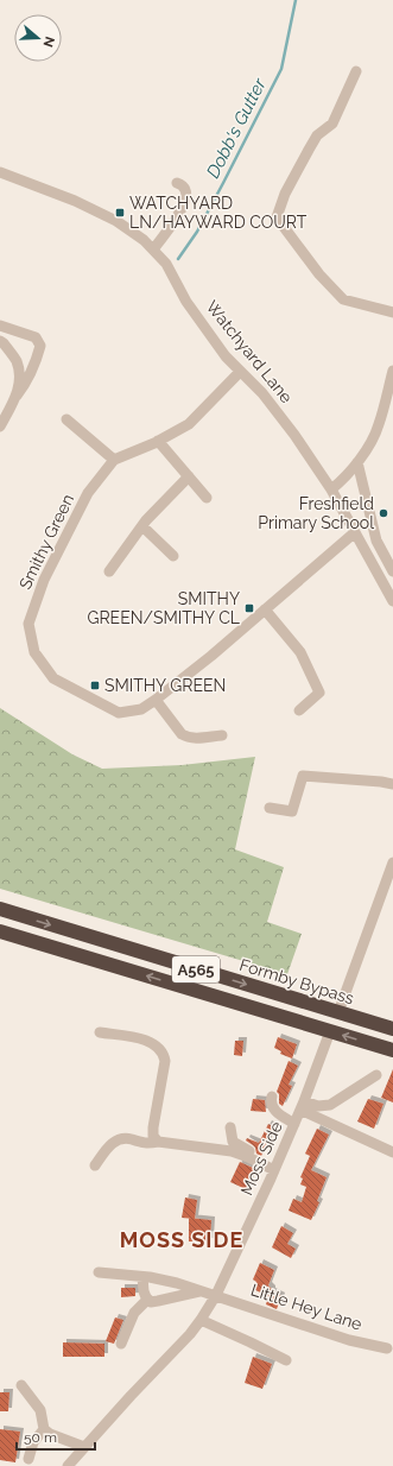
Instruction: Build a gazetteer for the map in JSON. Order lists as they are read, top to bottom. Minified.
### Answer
{"streets":{"highway":["A565","Formby Bypass"],"street":["Watchyard Lane","Smithy Green","Moss Side","Little Hey Lane"]},"crossings":[["Watchyard Lane","Smithy Green"],["A565","Moss Side"],["Moss Side","Little Hey Lane"]],"districts":["MOSS SIDE"],"water":["Dobb's Gutter"],"places":{"transit":["WATCHYARD LN/HAYWARD COURT","SMITHY GREEN/SMITHY CL","SMITHY GREEN"],"other":["Freshfield Primary School"]},"scale_bar":"50 m","north":"right"}
